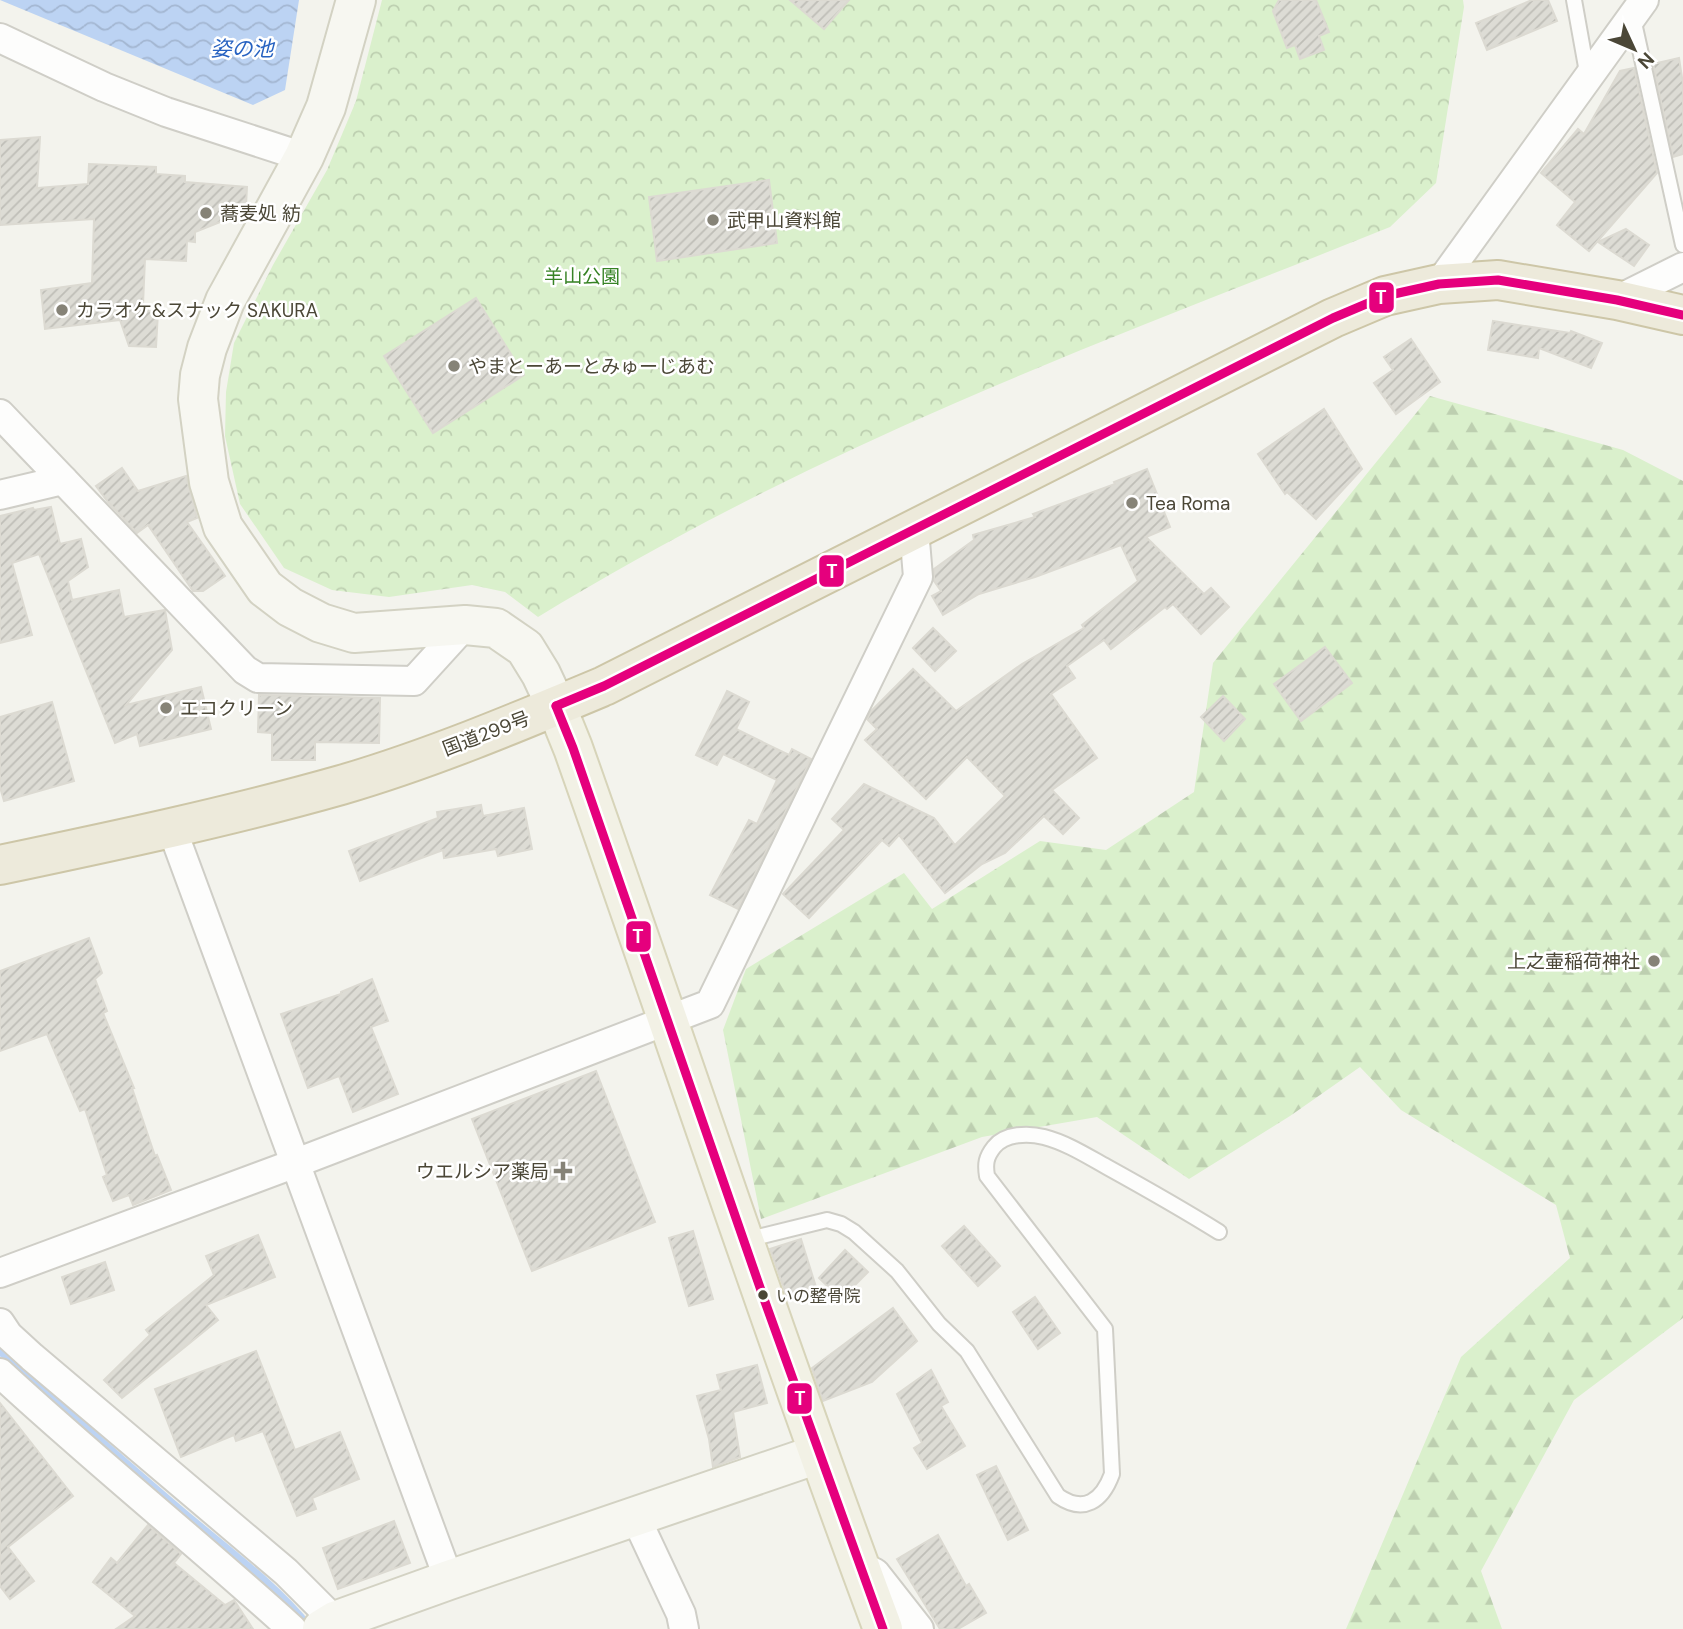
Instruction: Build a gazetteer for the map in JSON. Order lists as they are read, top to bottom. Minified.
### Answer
{"streets":{"highway":["国道299号"]},"water":["姿の池"],"parks":["羊山公園"],"places":{"other":["蕎麦処 紡","武甲山資料館","カラオケ&スナック SAKURA","やまとーあーとみゅーじあむ","Tea Roma","エコクリーン","上之壷稲荷神社","いの整骨院"],"health":["ウエルシア薬局"]},"lines":["transit line T"],"north":"bottom right"}
